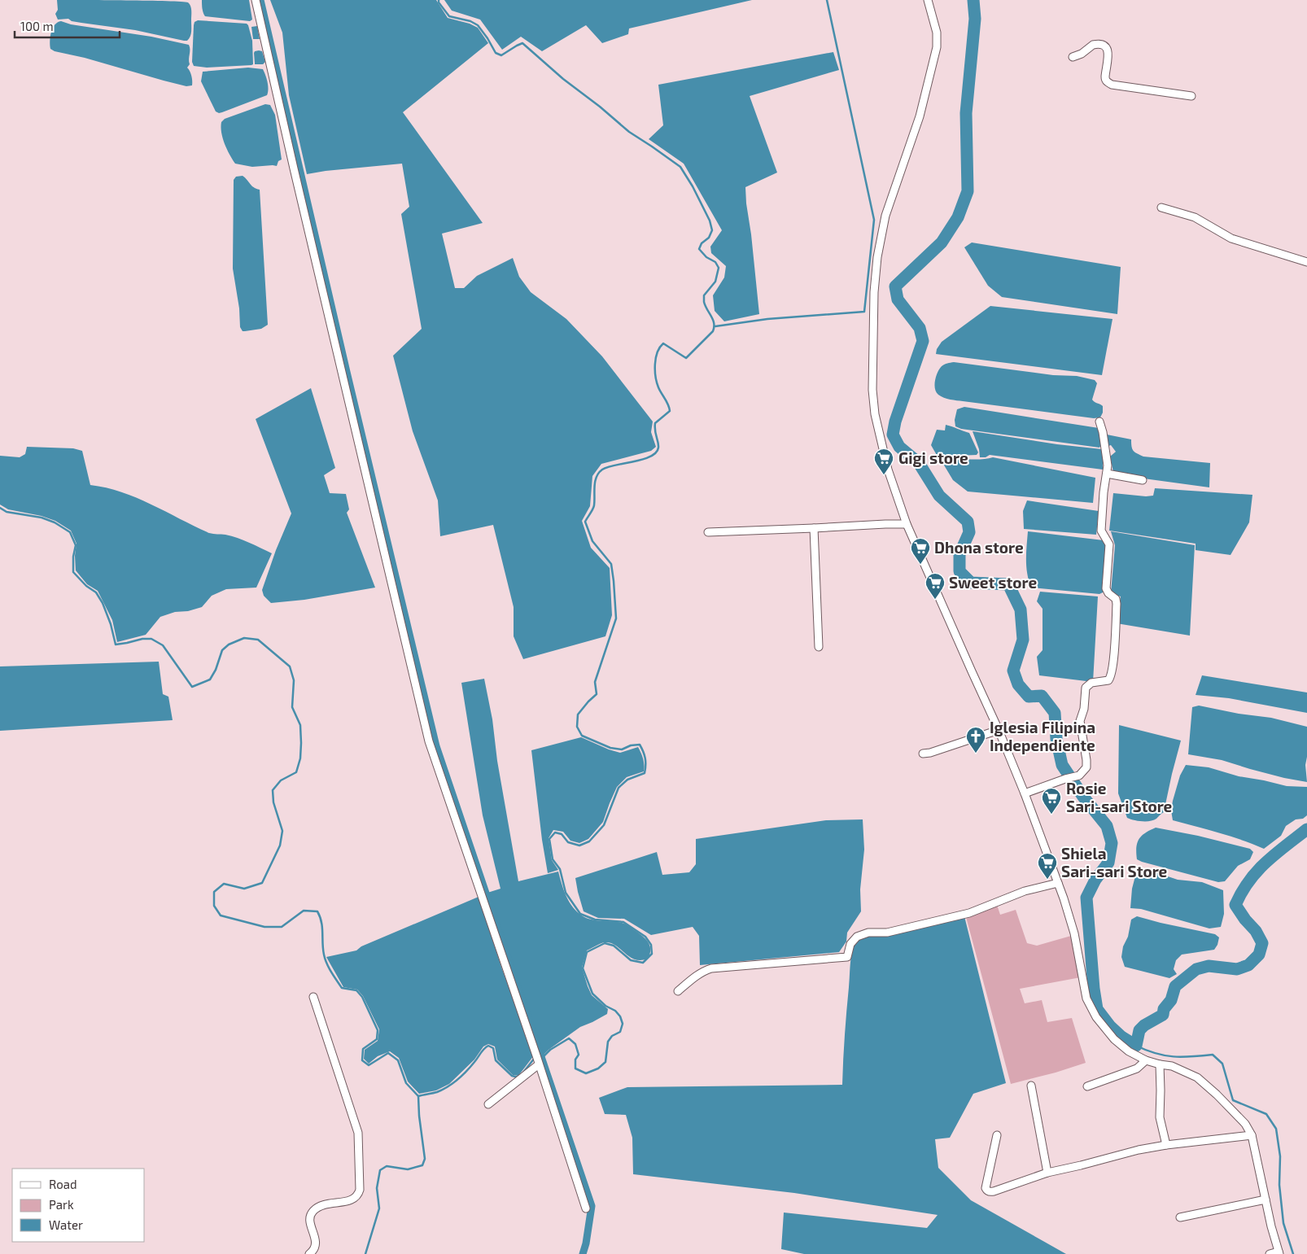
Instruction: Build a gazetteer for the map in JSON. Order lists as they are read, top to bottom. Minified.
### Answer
{"places":{"supermarket":["Gigi store","Dhona store","Sweet store","Rosie Sari-sari Store","Shiela Sari-sari Store"],"church":["Iglesia Filipina Independiente"]},"legend":["Road","Park","Water"],"scale_bar":"100 m"}
